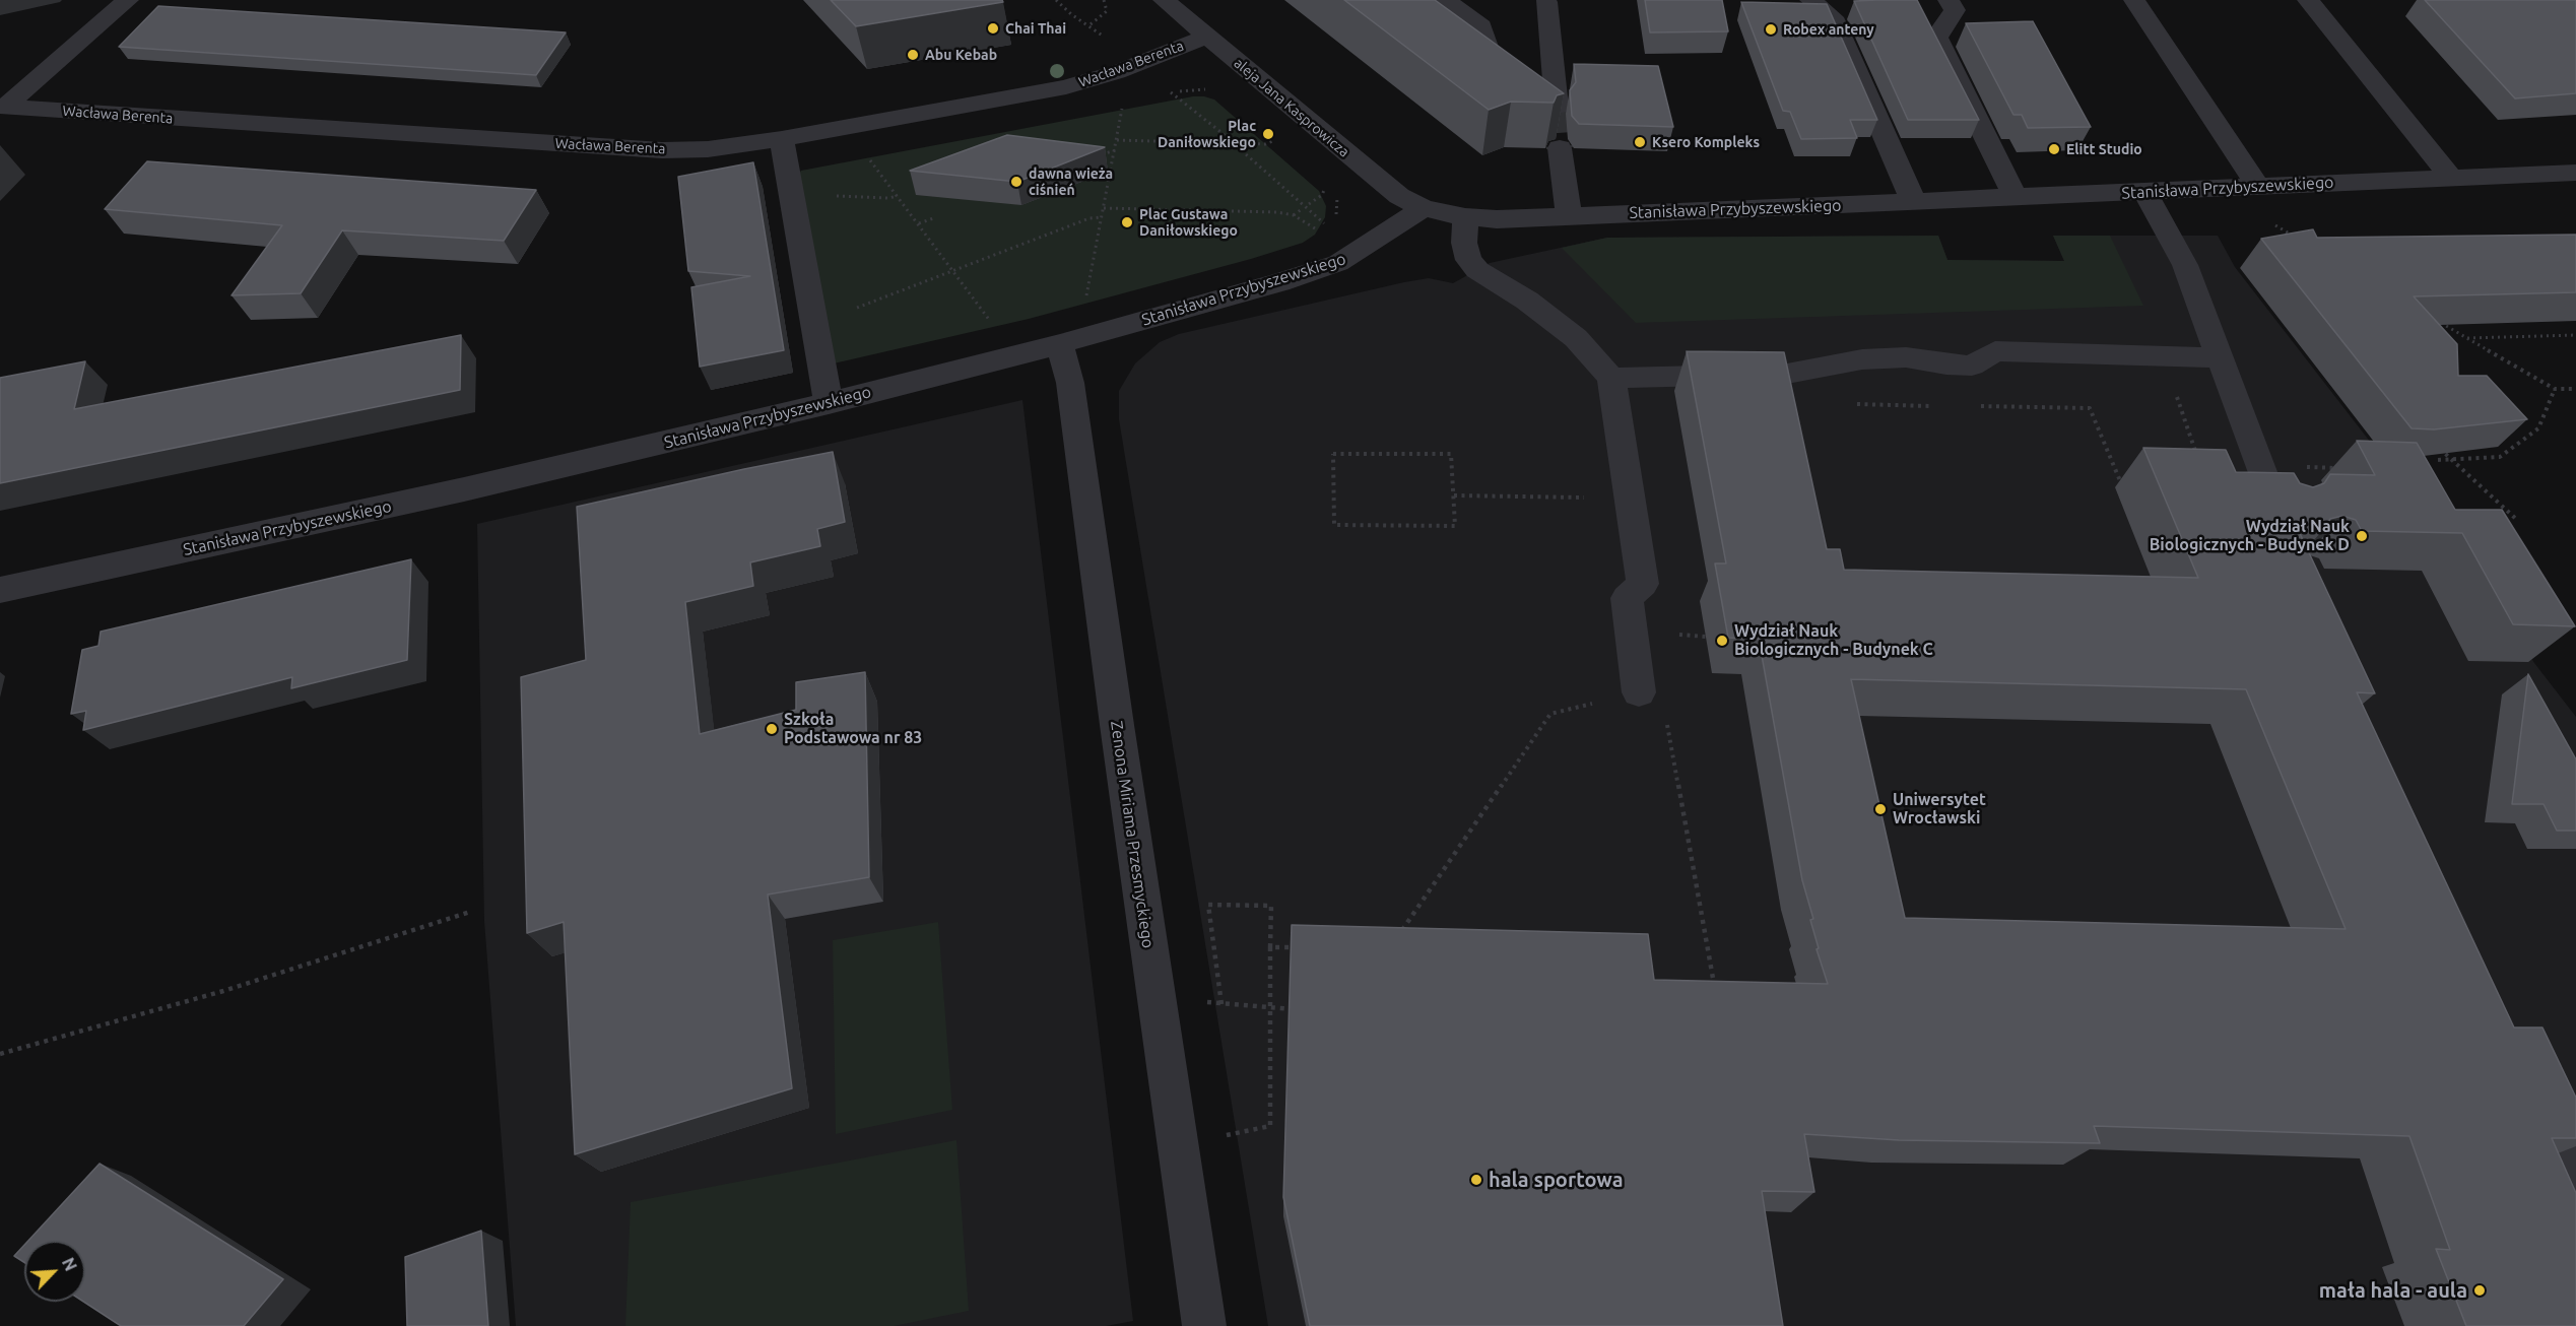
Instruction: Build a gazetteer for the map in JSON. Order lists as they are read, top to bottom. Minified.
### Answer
{"streets":{"street":["Wacława Berenta","aleja Jana Kasprowicza","Stanisława Przybyszewskiego","Zenona Miriama Przesmyckiego"]},"crossings":[["Wacława Berenta","aleja Jana Kasprowicza"],["aleja Jana Kasprowicza","Stanisława Przybyszewskiego"],["Stanisława Przybyszewskiego","Zenona Miriama Przesmyckiego"]],"places":["Chai Thai","Robex anteny","Abu Kebab","Plac Daniłowskiego","Ksero Kompleks","Elitt Studio","dawna wieża ciśnień","Plac Gustawa Daniłowskiego","Wydział Nauk Biologicznych - Budynek D","Wydział Nauk Biologicznych - Budynek C","Szkoła Podstawowa nr 83","Uniwersytet Wrocławski","hala sportowa","mała hala - aula"],"north":"top right"}
